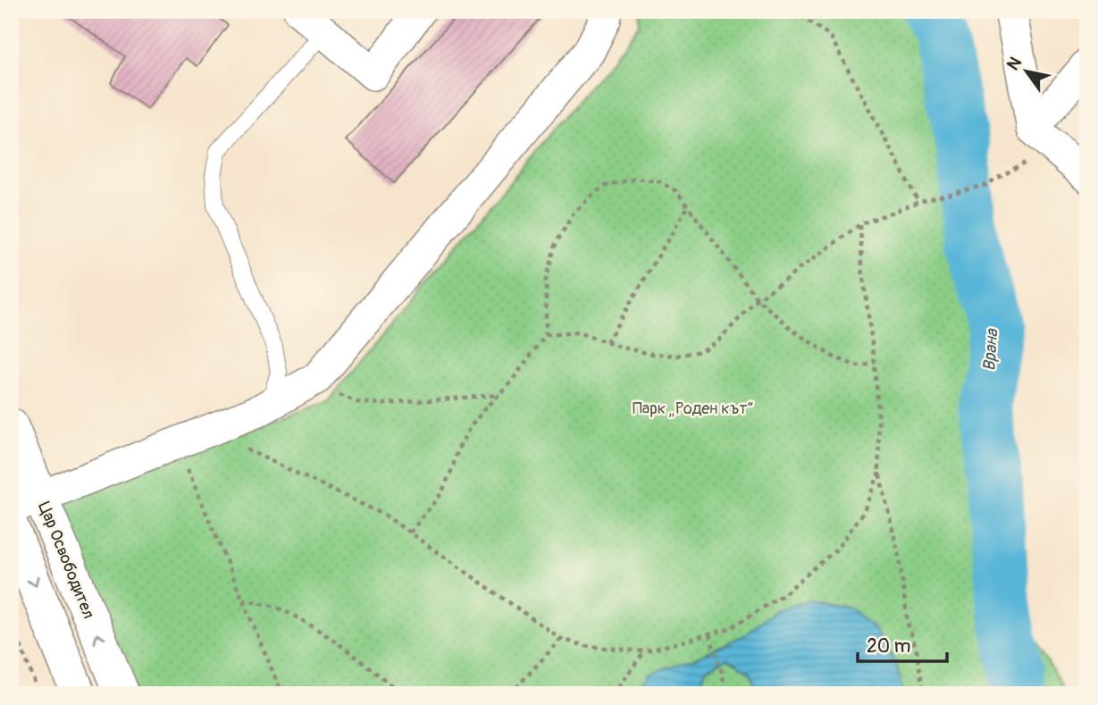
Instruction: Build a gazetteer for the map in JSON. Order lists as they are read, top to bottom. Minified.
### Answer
{"streets":{"street":["Цар Освободител"]},"water":["Врана"],"parks":["Парк „Роден кът“"],"scale_bar":"20 m","north":"top left"}
